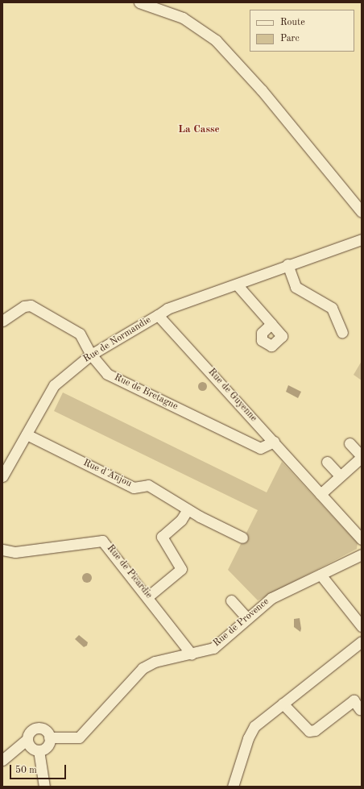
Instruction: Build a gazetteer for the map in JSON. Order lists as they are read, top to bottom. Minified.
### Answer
{"streets":{"street":["Rue de Normandie","Rue de Bretagne","Rue de Guyenne","Rue d'Anjou","Rue de Picardie","Rue de Provence"]},"crossings":[["Rue de Normandie","Rue de Bretagne"],["Rue de Normandie","Rue de Guyenne"],["Rue de Normandie","Rue d'Anjou"],["Rue de Bretagne","Rue de Guyenne"],["Rue de Picardie","Rue de Provence"]],"districts":["La Casse"],"legend":["Route","Parc"],"scale_bar":"50 m"}
